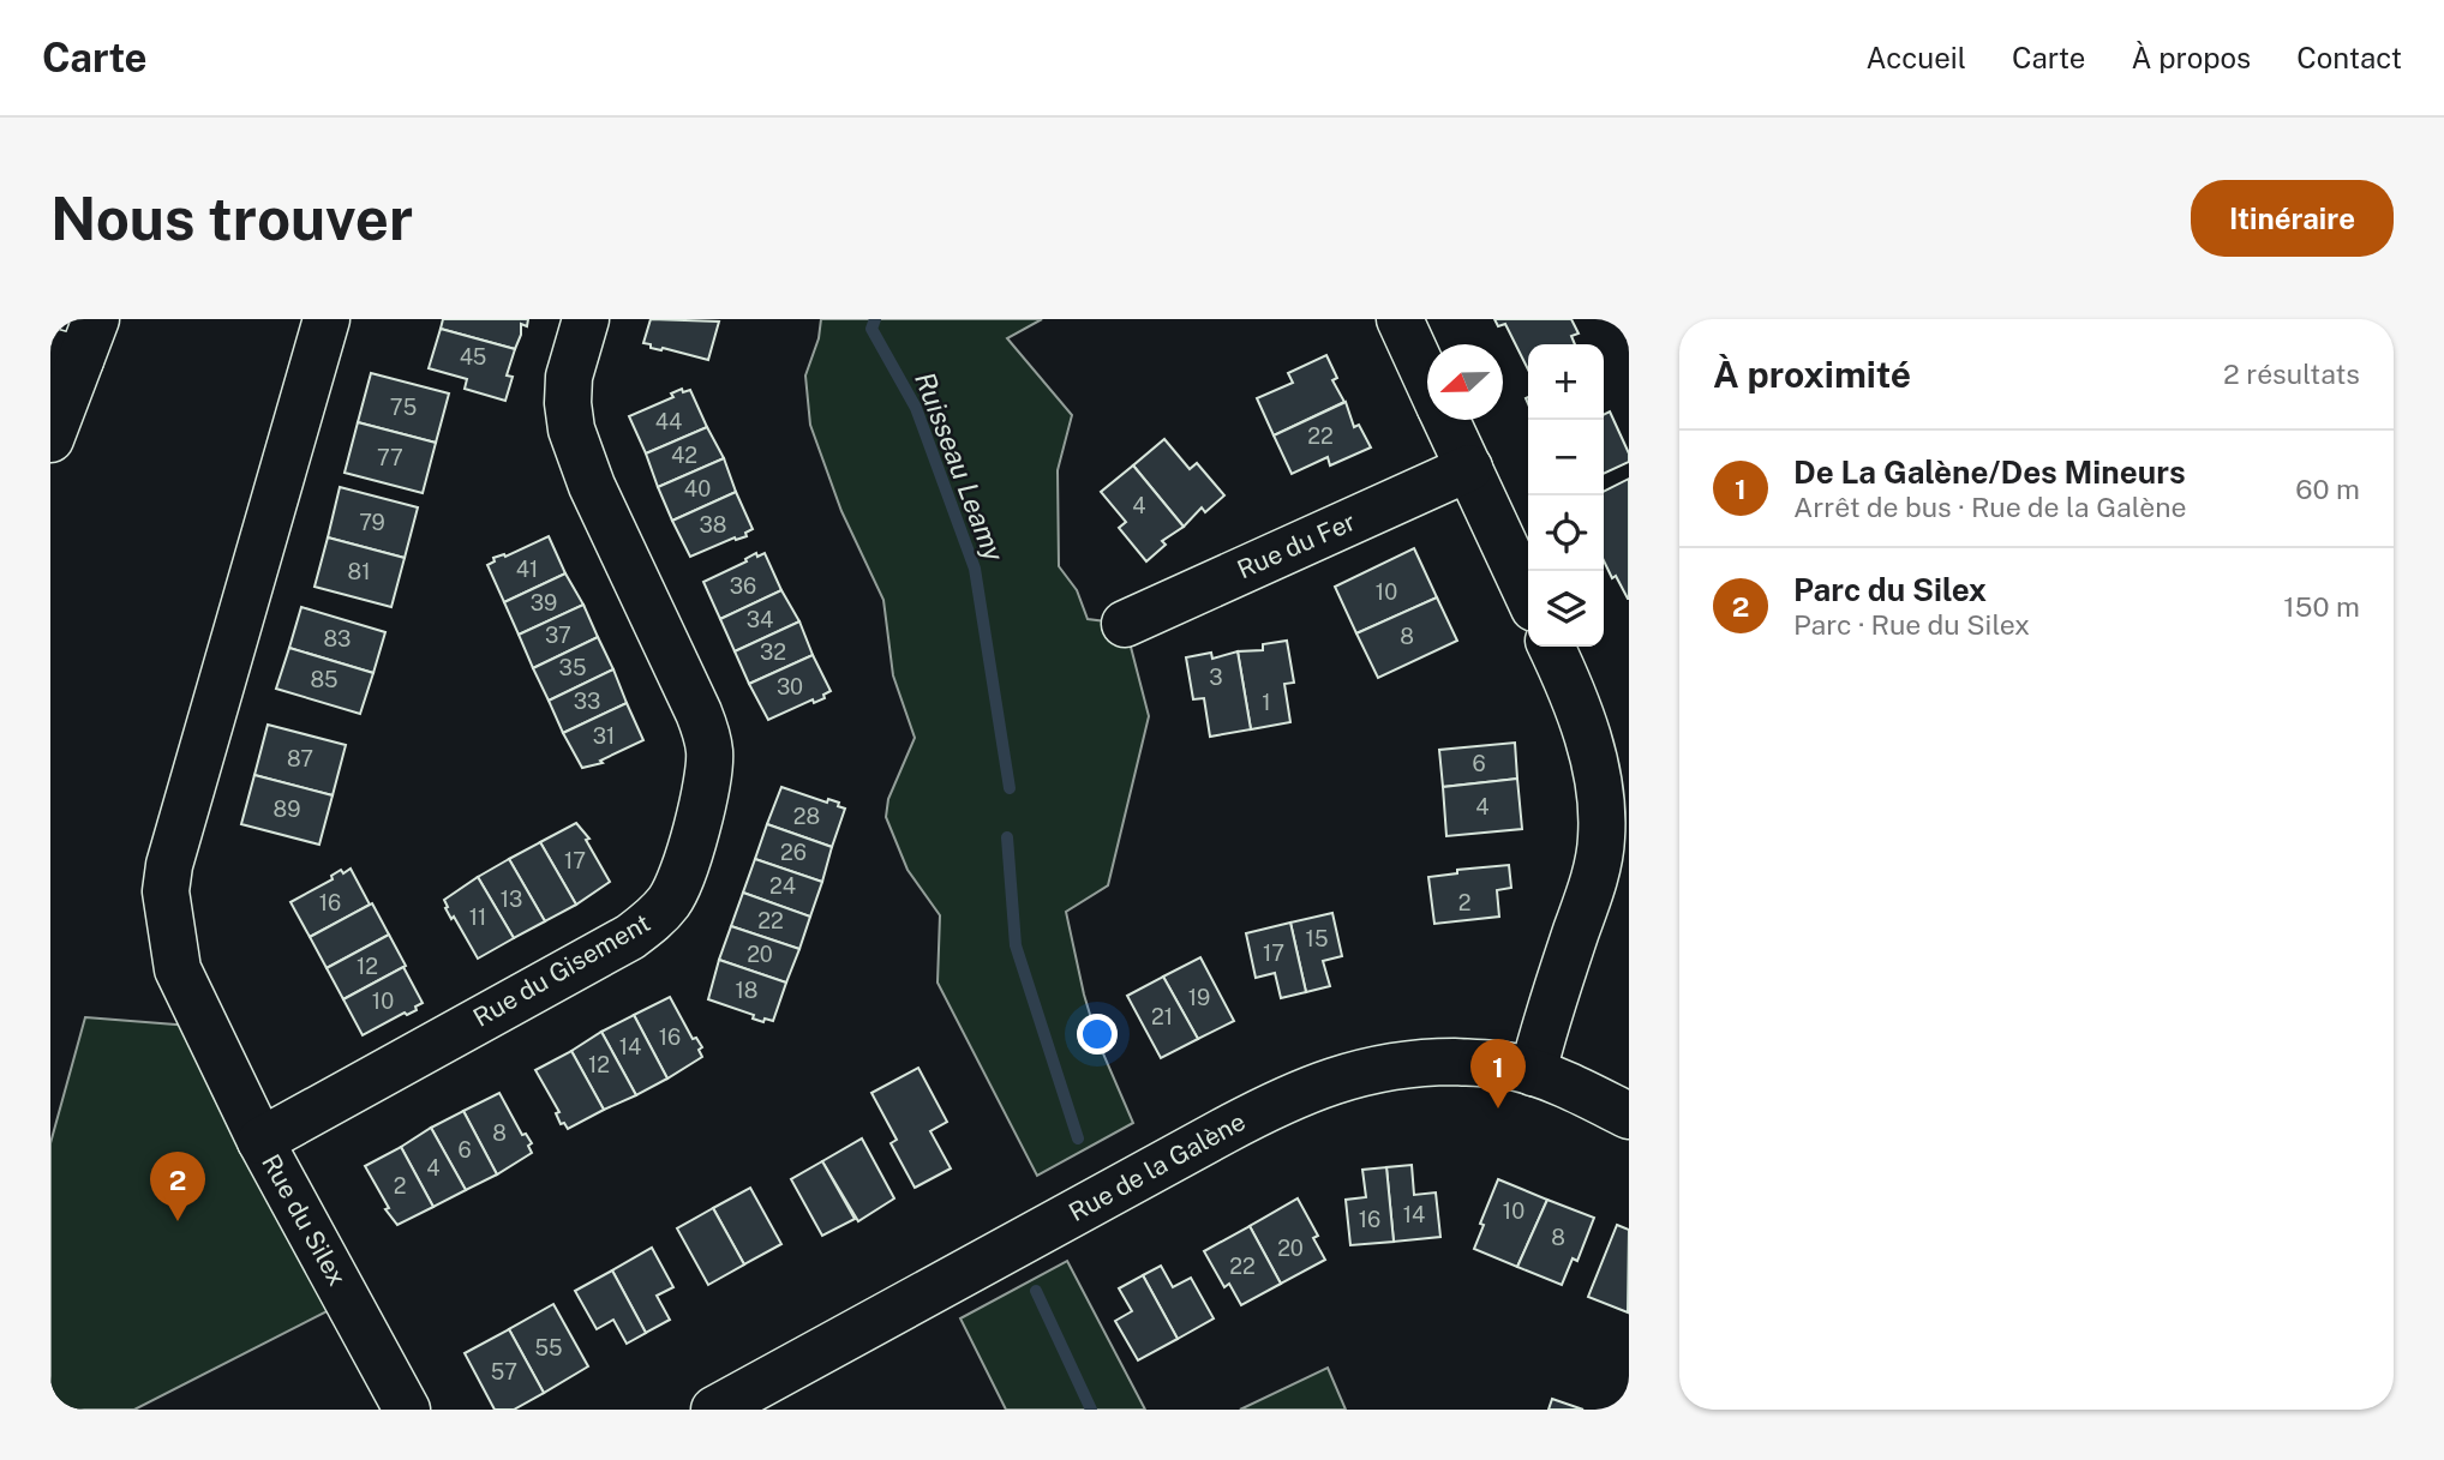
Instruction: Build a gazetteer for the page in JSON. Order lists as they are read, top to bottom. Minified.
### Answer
{"streets":{"main road":["Rue du Fer","Rue du Gisement","Rue de la Galène","Rue du Silex"]},"crossings":[["Rue du Gisement","Rue du Silex"]],"water":["Ruisseau Leamy"],"house_numbers":["45","75","44","22","42","77","40","4","79","38","41","81","36","10","39","34","37","8","83","32","35","3","85","30","33","1","31","87","6","4","89","28","26","17","24","13","16","2","11","22","15","17","20","12","18","19","10","21","16","14","12","8","6","4","2","10","14","16","8","20","22","55","57"],"north":"left","page":{"header":"Carte","nav":["Accueil","Carte","À propos","Contact"],"buttons":"Itinéraire","title":"Nous trouver","heading":["À proximité","2 résultats"],"map_buttons":["+","−"],"list":[{"mark":"1","name":"De La Galène/Des Mineurs","note":"Arrêt de bus · Rue de la Galène","value":"60 m"},{"mark":"2","name":"Parc du Silex","note":"Parc · Rue du Silex","value":"150 m"}],"pins":["1","2"]}}
